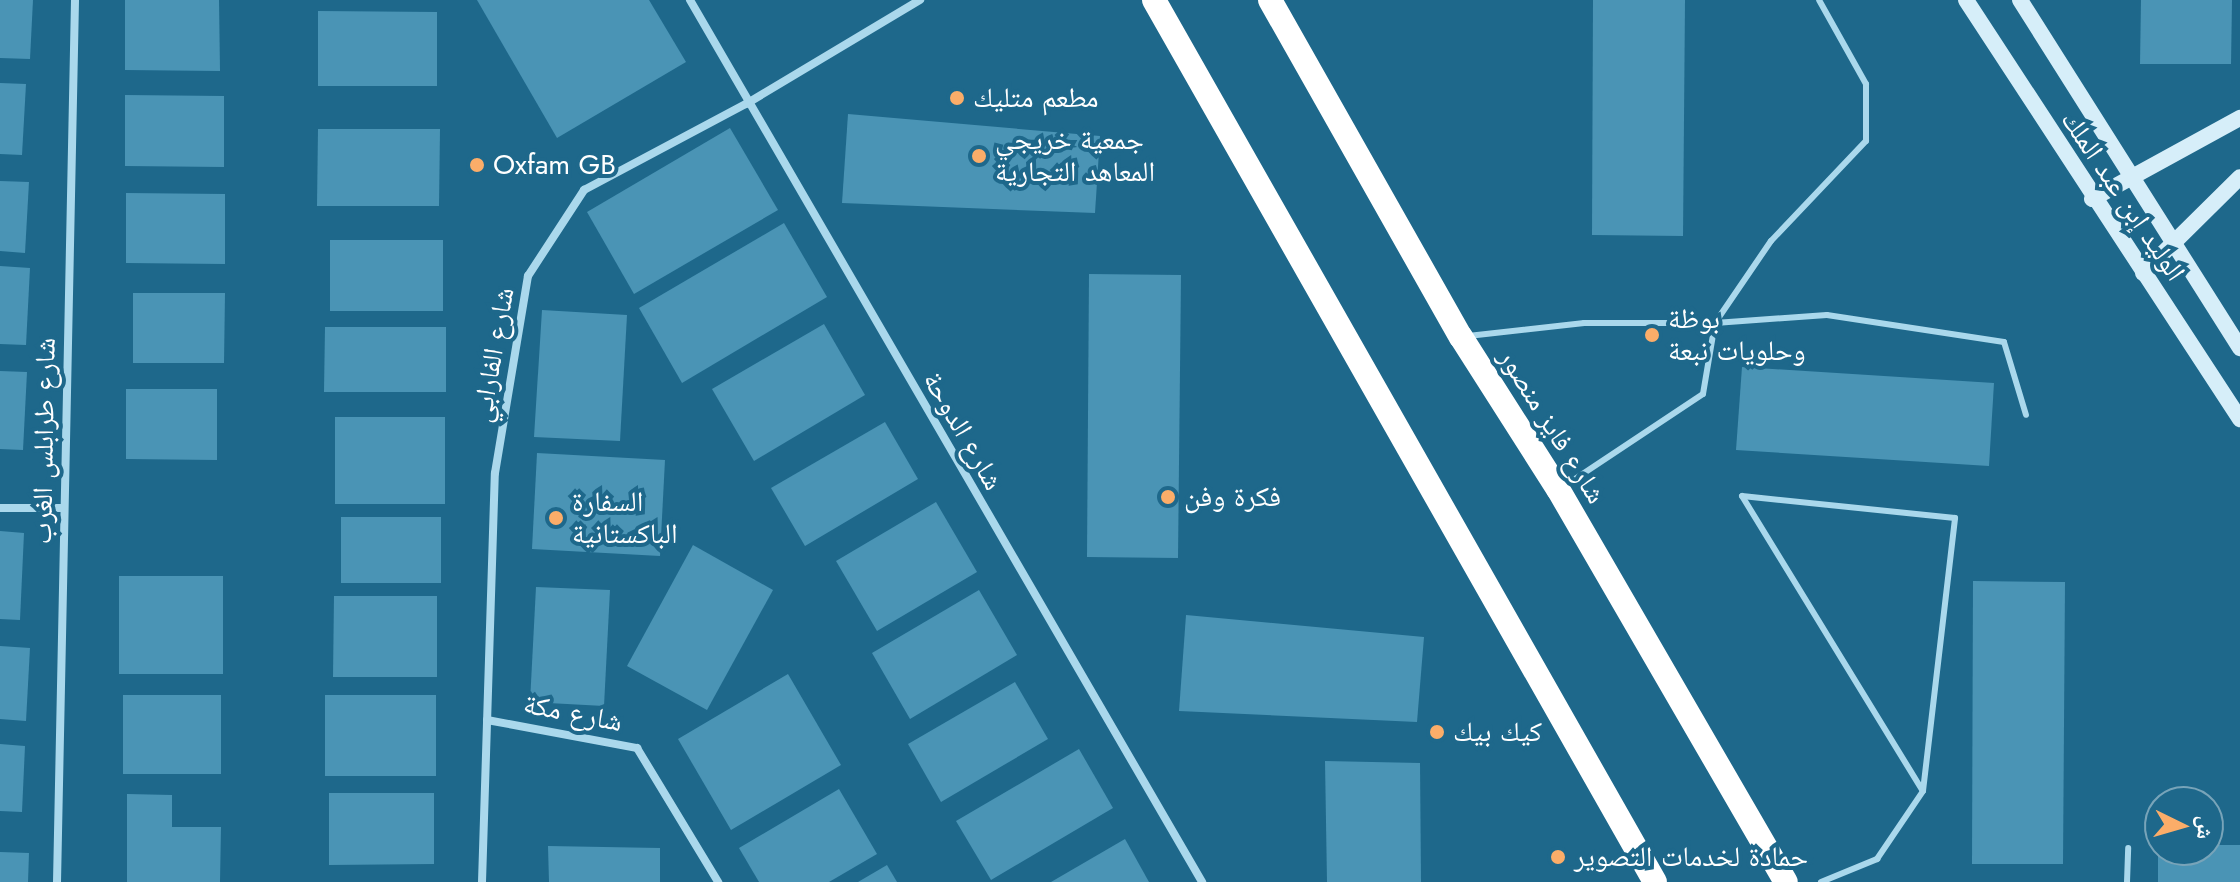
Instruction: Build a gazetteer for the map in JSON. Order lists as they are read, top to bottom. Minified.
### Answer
{"streets":{"highway":["شارع فايز منصور"],"main road":["الوليد إبن عبد الملك"],"street":["شارع الفارابي","شارع الدوحة","شارع طرابلس الغرب","شارع مكة"]},"crossings":[["شارع الفارابي","شارع الدوحة"],["شارع الفارابي","شارع مكة"]],"places":["مطعم متليك","جمعية خريجي المعاهد التجارية","Oxfam GB","بوظة وحلويات نبعة","فكرة وفن","السفارة الباكستانية","كيك بيك","حمادة لخدمات التصوير"],"north":"right"}
